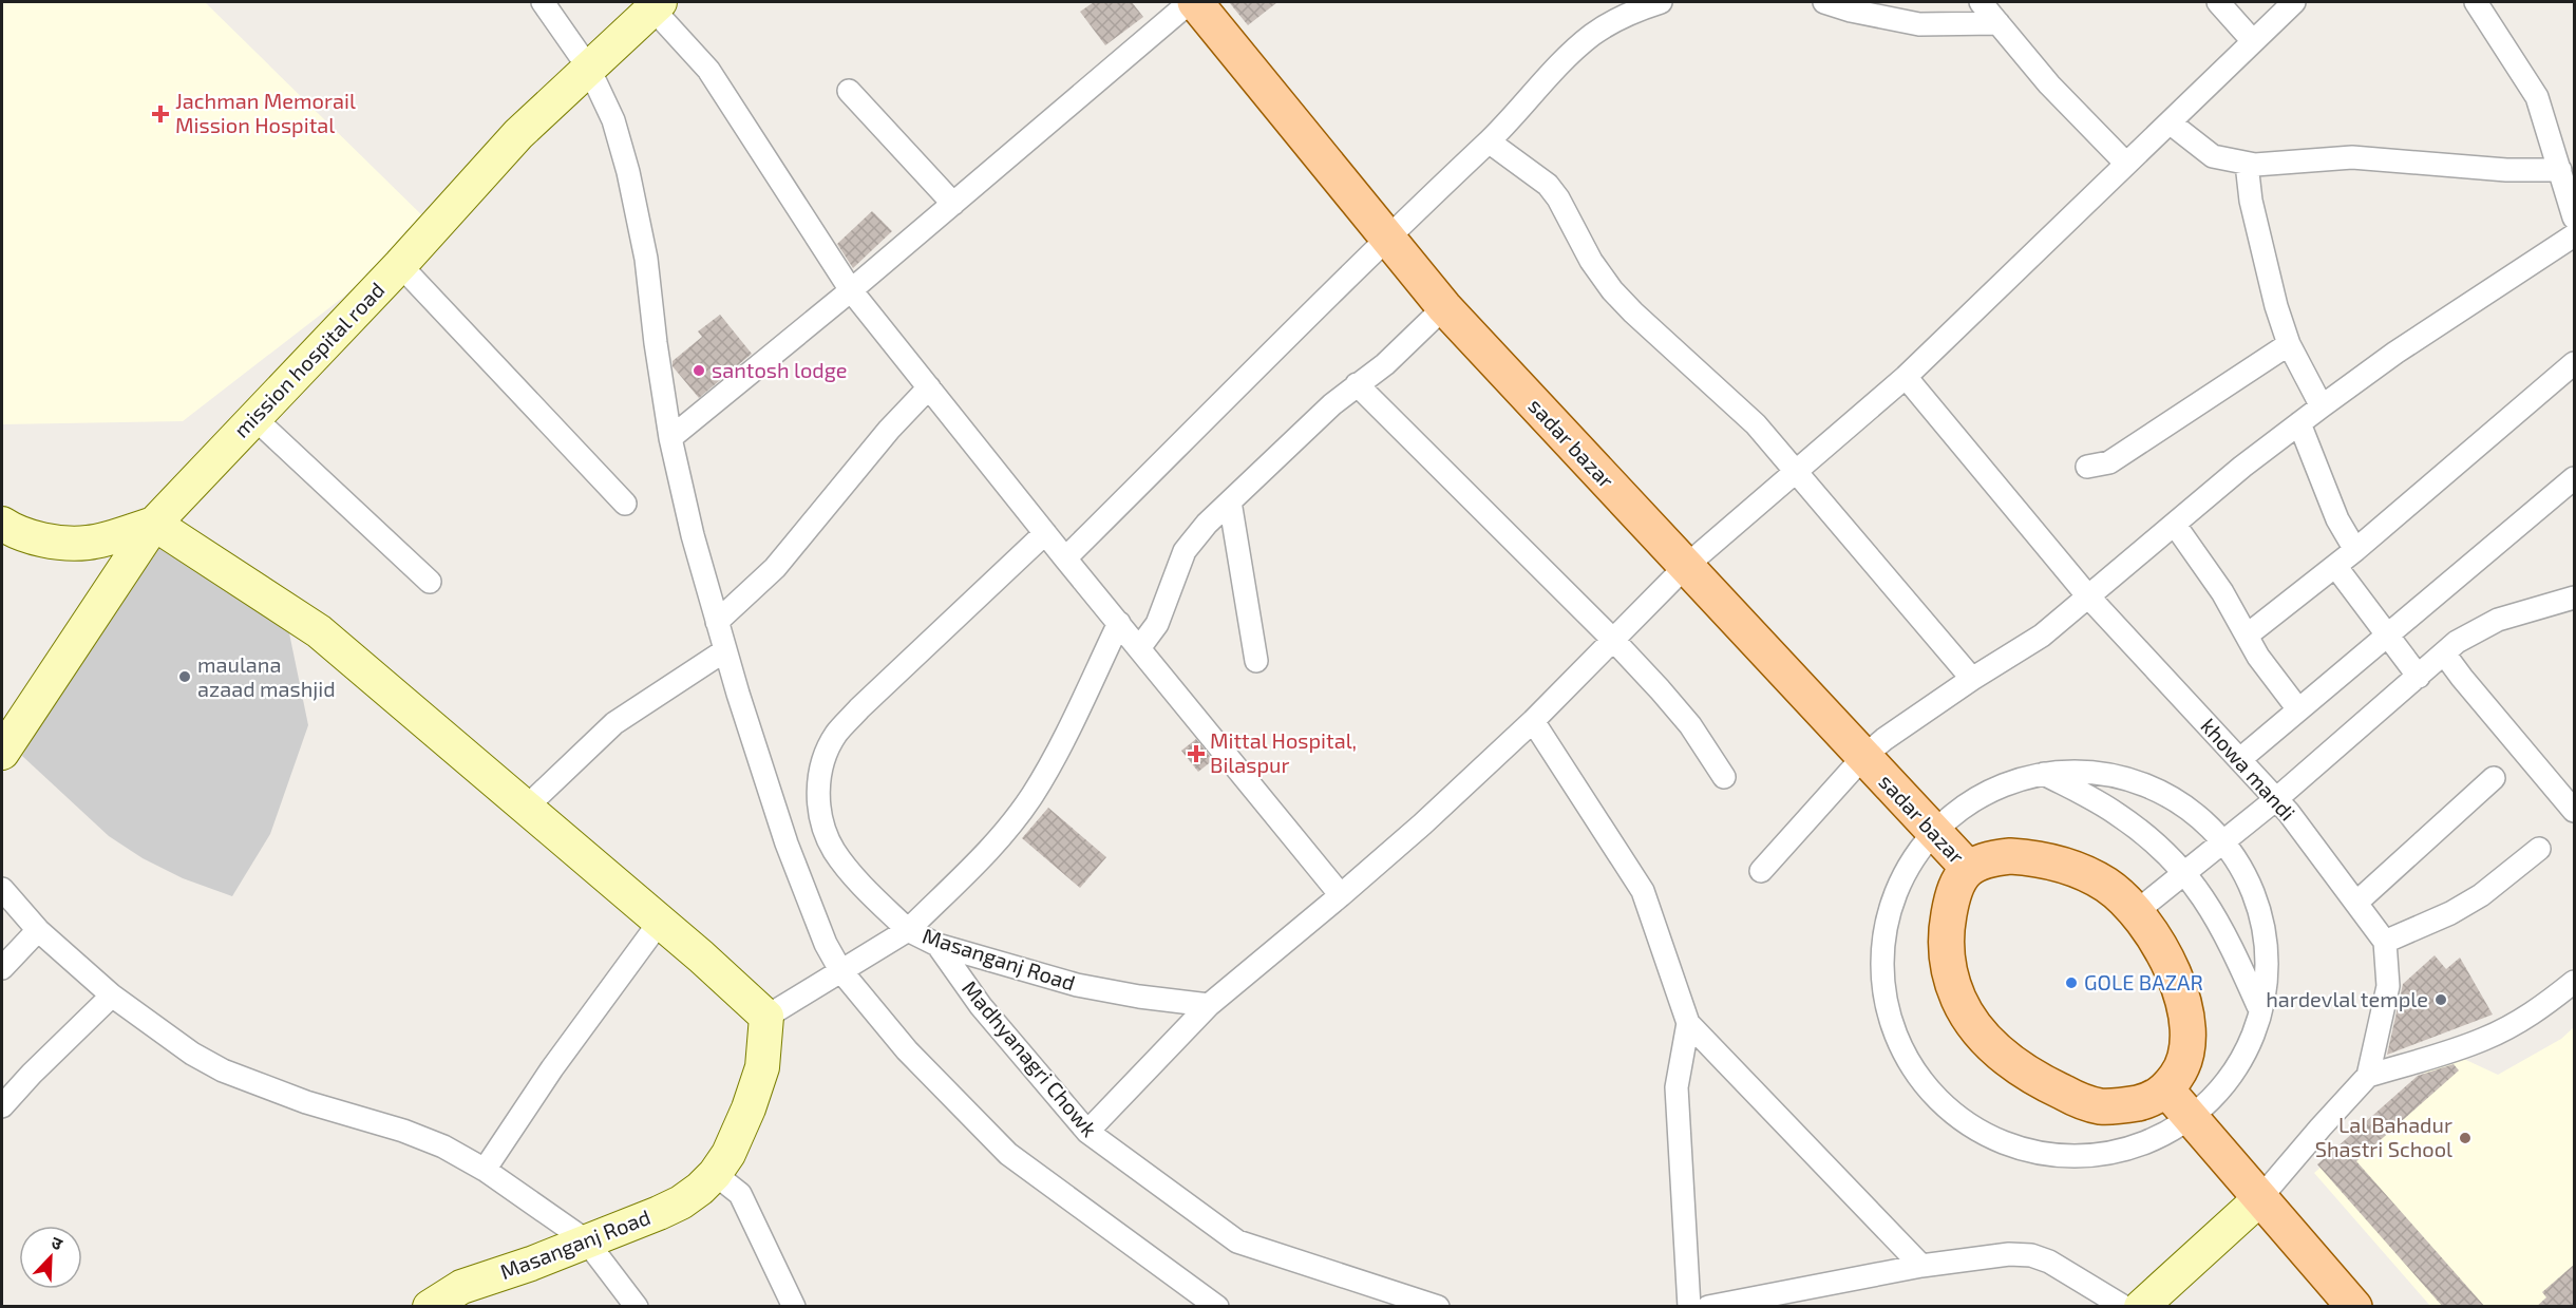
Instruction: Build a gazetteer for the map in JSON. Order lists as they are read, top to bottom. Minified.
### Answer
{"streets":{"main road":["sadar bazar"],"street":["mission hospital road","khowa mandi","Masanganj Road","Madhyanagri Chowk"]},"crossings":[["Masanganj Road","Madhyanagri Chowk"]],"places":{"health":["Jachman Memorail Mission Hospital","Mittal Hospital, Bilaspur"],"other":["santosh lodge","maulana azaad mashjid","GOLE BAZAR","hardevlal temple","Lal Bahadur Shastri School"]},"north":"top right"}
